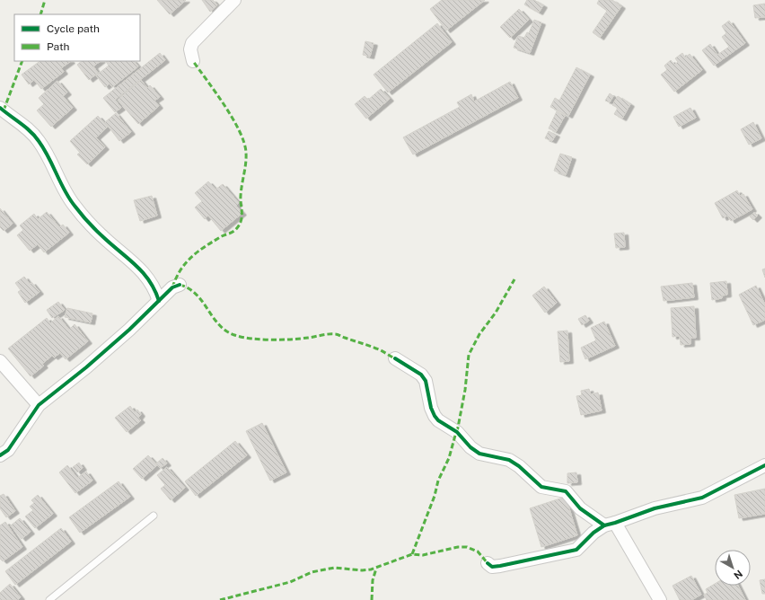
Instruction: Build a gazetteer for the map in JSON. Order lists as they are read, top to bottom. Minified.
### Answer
{"legend":["Cycle path","Path"],"north":"bottom right"}
